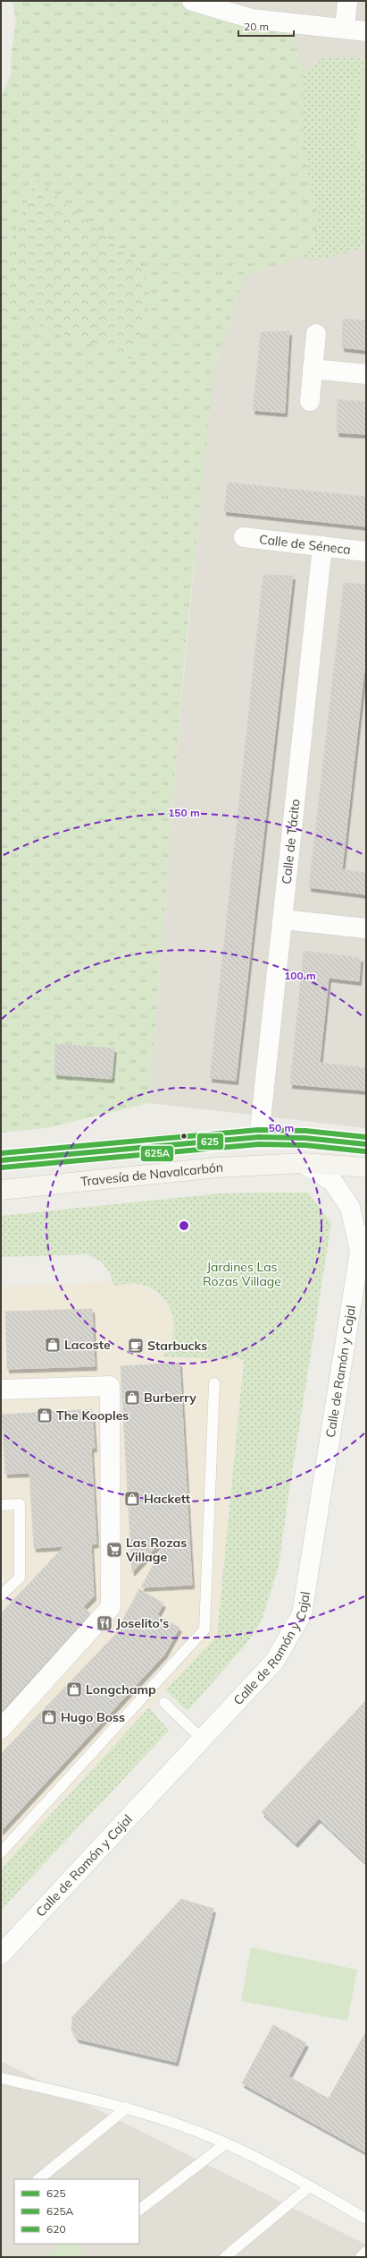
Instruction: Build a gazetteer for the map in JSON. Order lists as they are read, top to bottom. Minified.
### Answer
{"streets":{"street":["Calle de Séneca","Calle de Tácito","Travesía de Navalcarbón","Calle de Ramón y Cajal"]},"crossings":[["Calle de Séneca","Calle de Tácito"],["Travesía de Navalcarbón","Calle de Ramón y Cajal"]],"parks":["Jardines Las Rozas Village"],"places":{"shop":["Lacoste","Burberry","The Kooples","Hackett","Longchamp","Hugo Boss"],"cafe":["Starbucks"],"supermarket":["Las Rozas Village"],"restaurant":["Joselito's"]},"lines":["transit line 620","transit line 625","transit line 625A"],"legend":["625","625A","620"],"scale_bar":"20 m","rings":["150 m","100 m","50 m"]}
